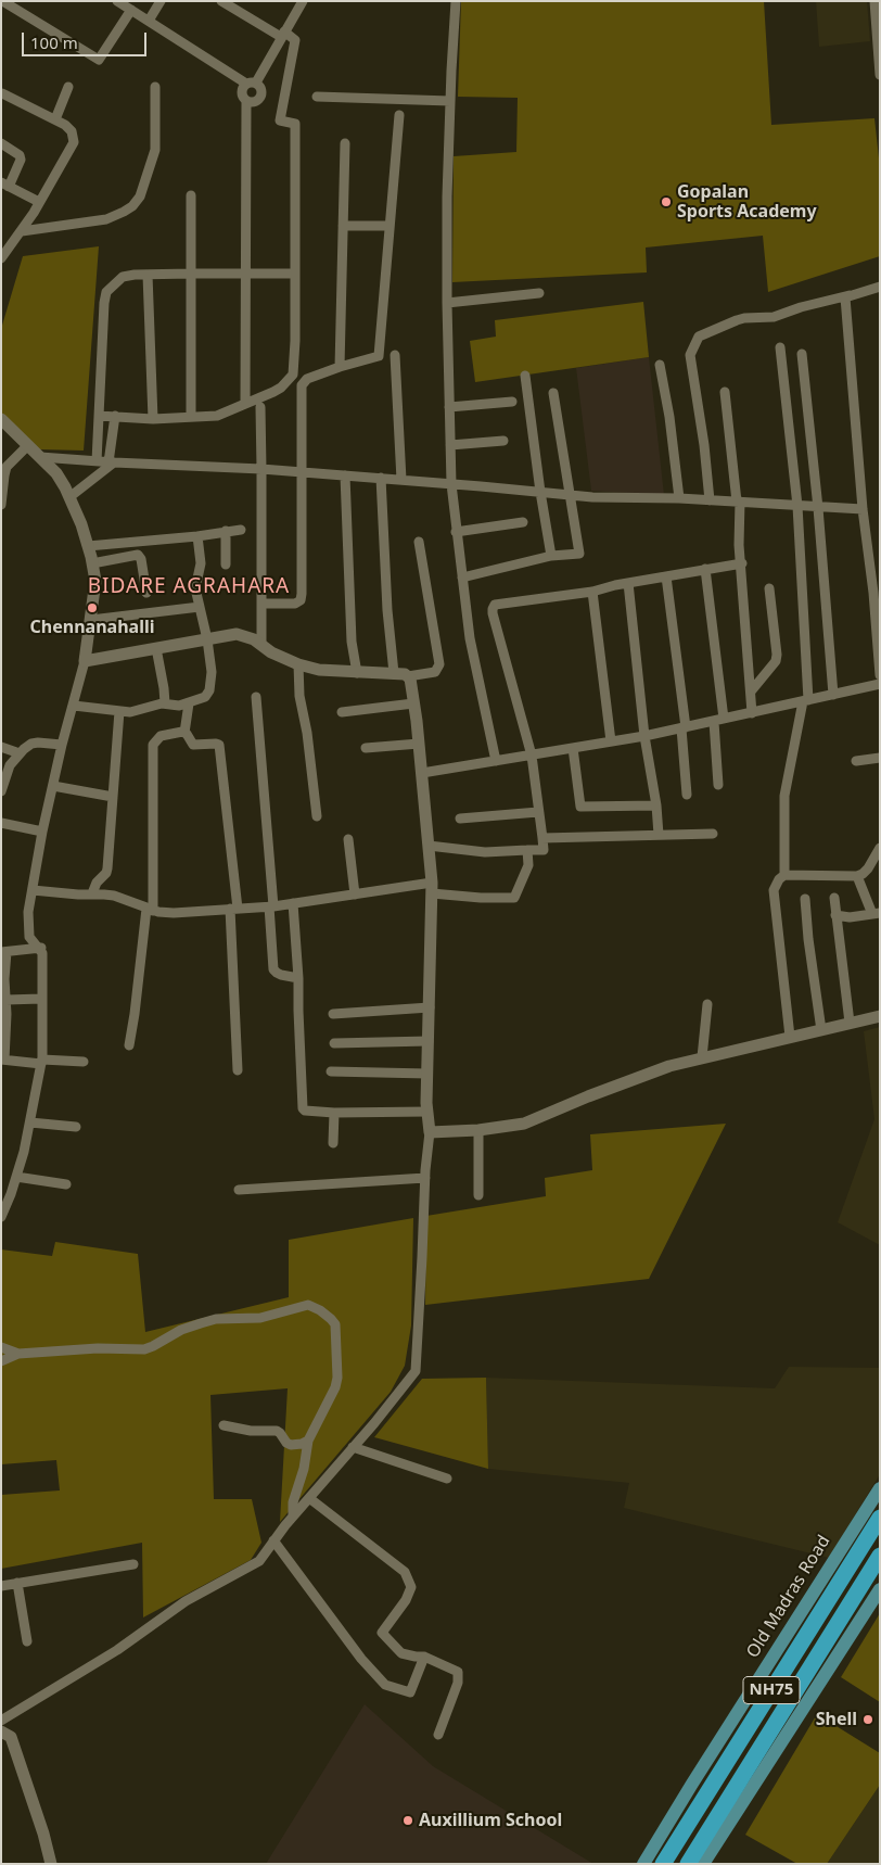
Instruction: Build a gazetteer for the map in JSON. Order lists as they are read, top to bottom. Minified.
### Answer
{"streets":{"highway":["Old Madras Road","NH75"]},"districts":["BIDARE AGRAHARA"],"places":["Gopalan Sports Academy","Chennanahalli","Shell","Auxillium School"],"scale_bar":"100 m"}
